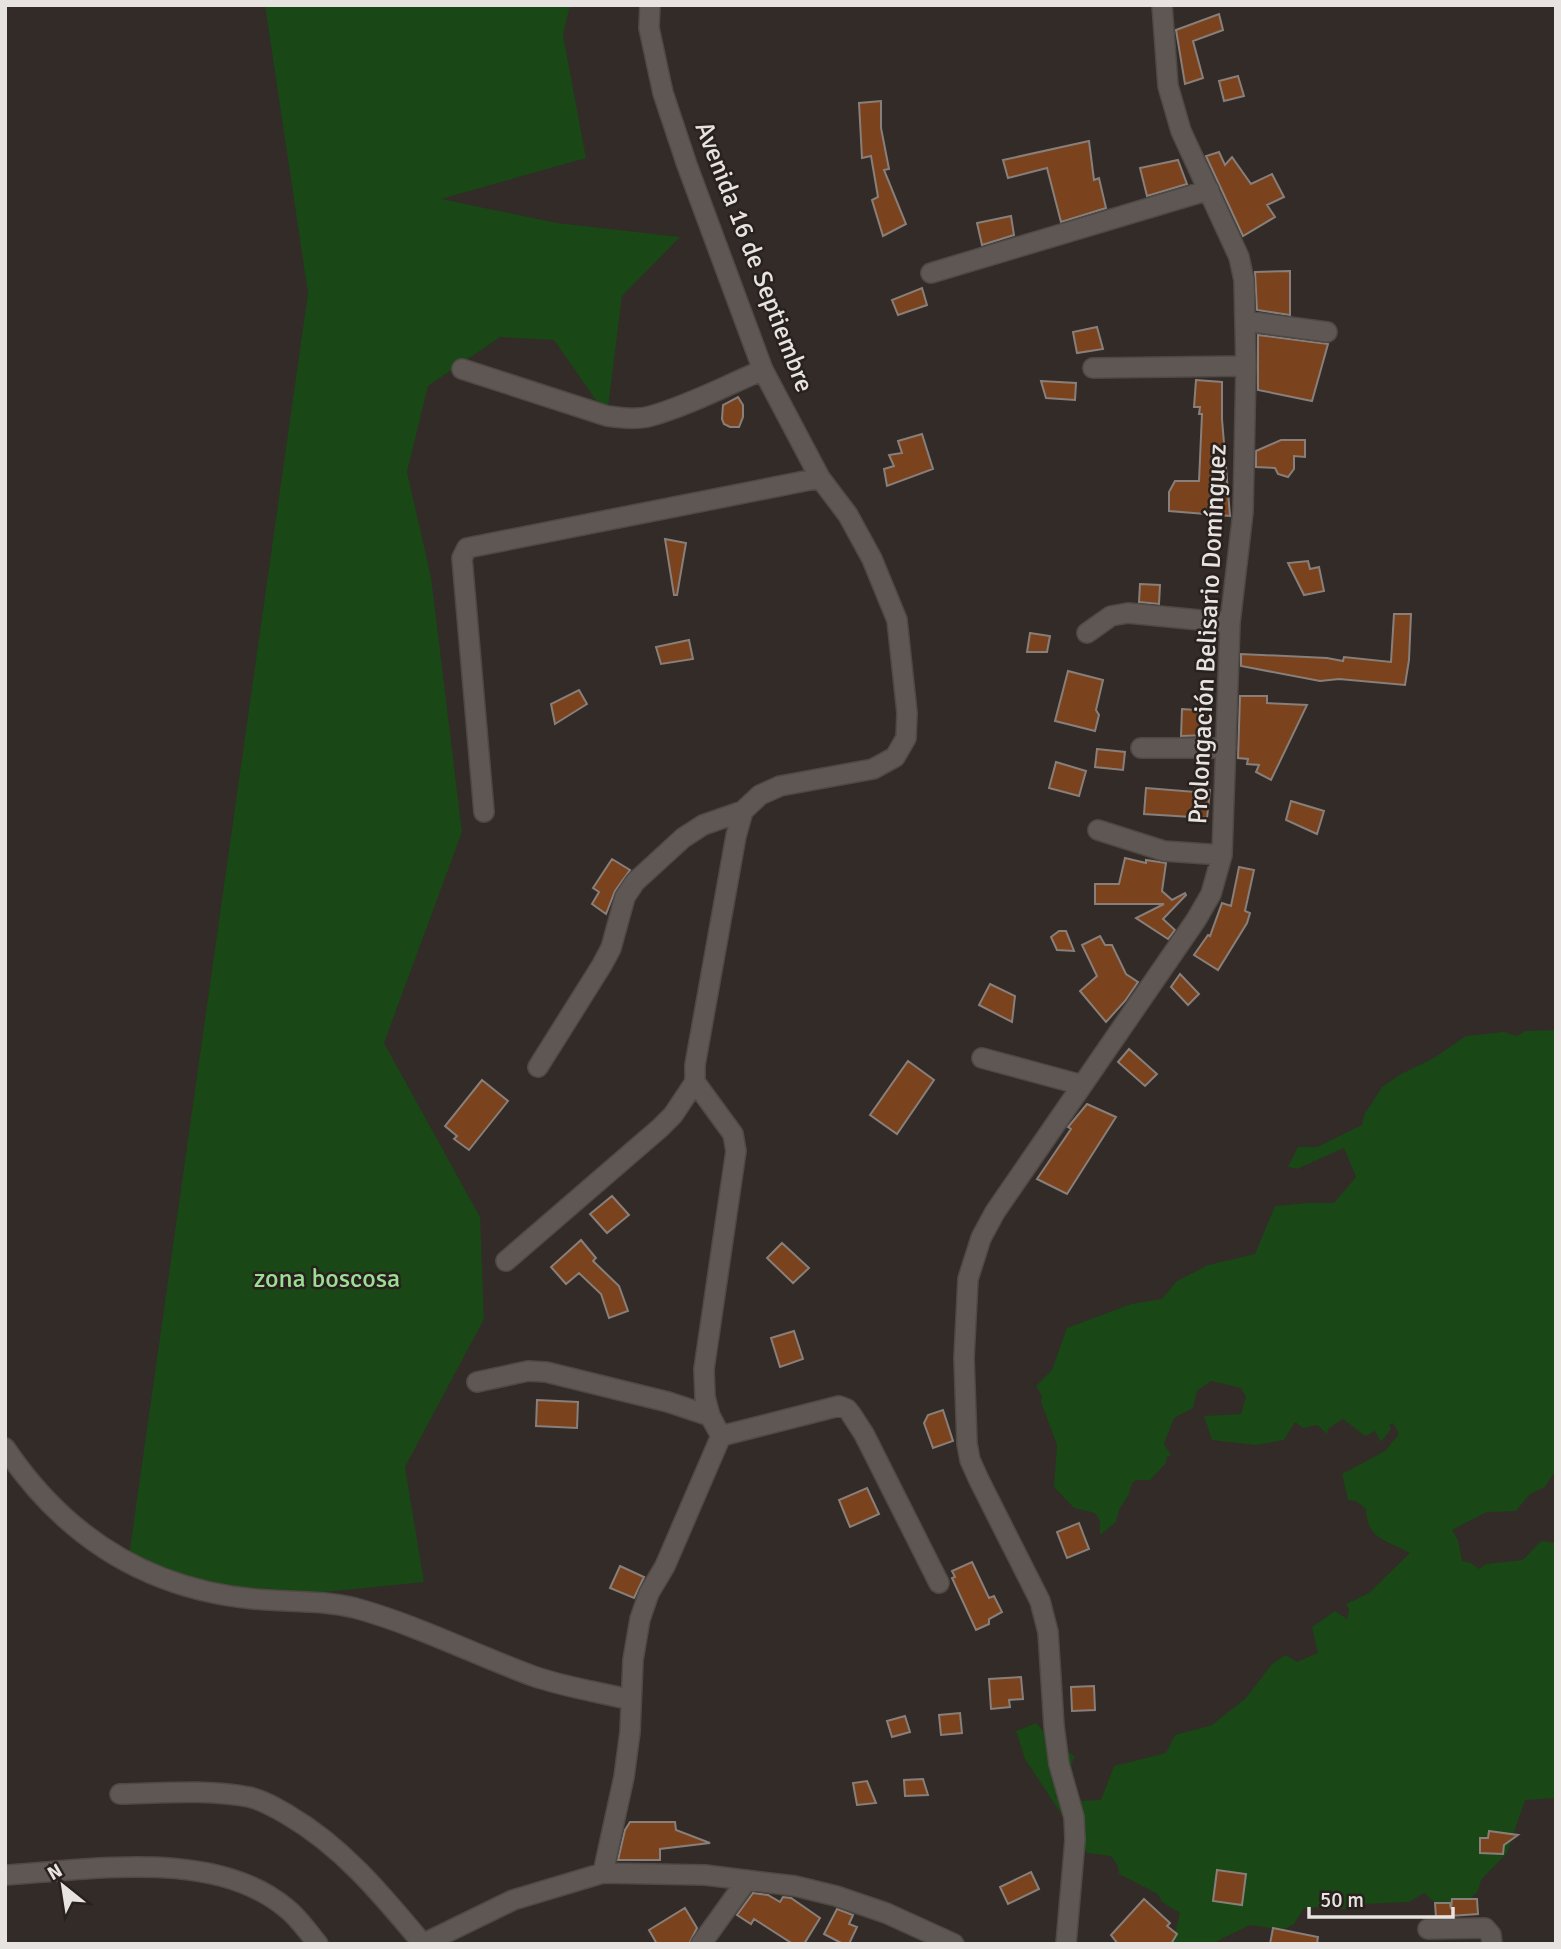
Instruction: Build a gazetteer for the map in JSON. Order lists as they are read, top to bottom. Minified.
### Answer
{"streets":{"street":["Avenida 16 de Septiembre","Prolongación Belisario Domínguez"]},"parks":["zona boscosa"],"scale_bar":"50 m","north":"top left"}
